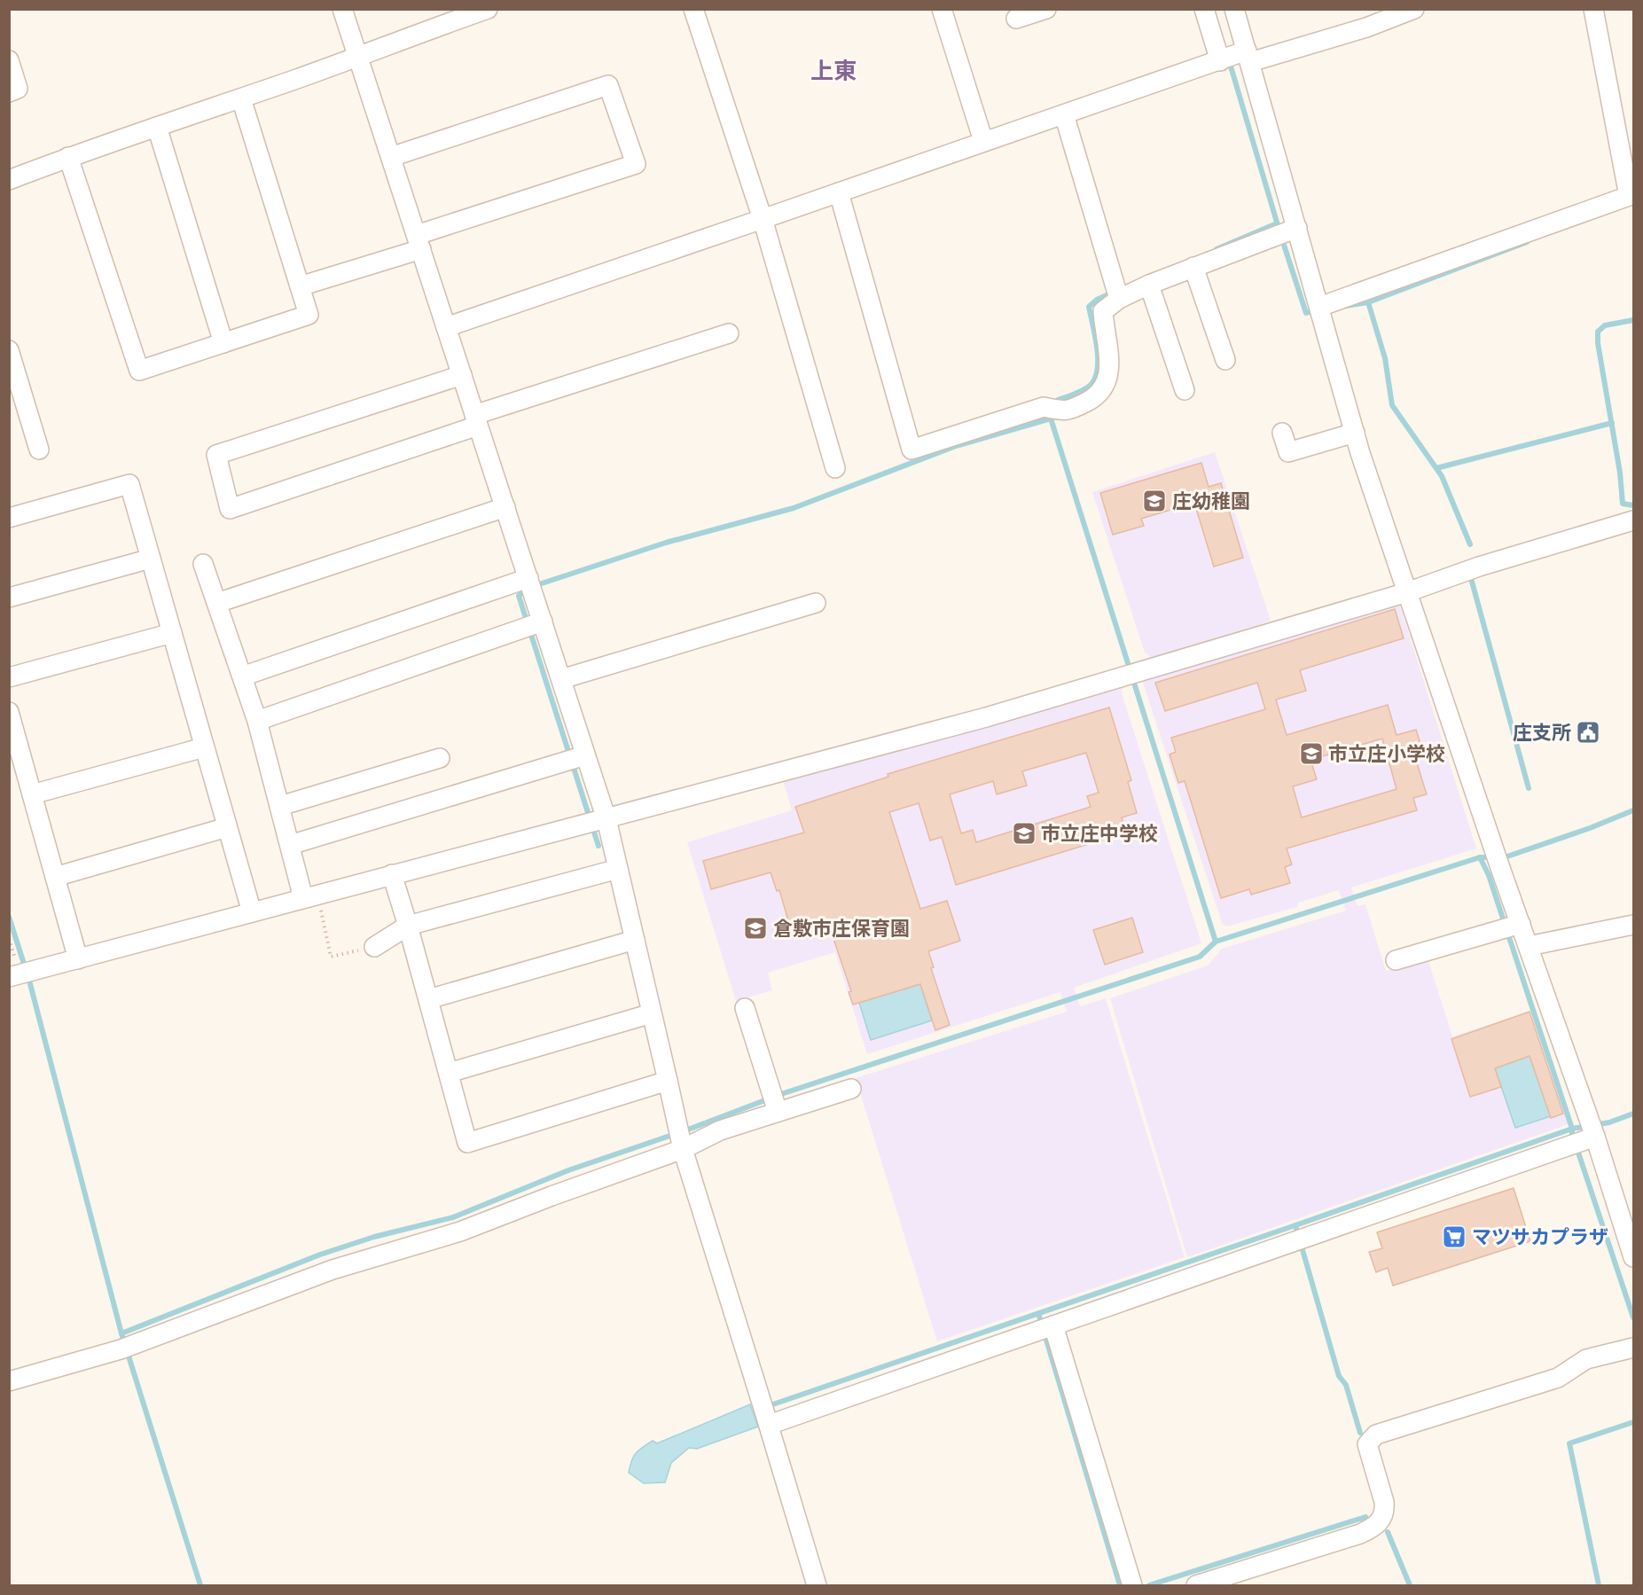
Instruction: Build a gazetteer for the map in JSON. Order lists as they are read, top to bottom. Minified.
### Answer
{"districts":["上東"],"places":{"school or university":["庄幼稚園","市立庄小学校","市立庄中学校","倉敷市庄保育園"],"public building":["庄支所"],"supermarket":["マツサカプラザ"]}}
